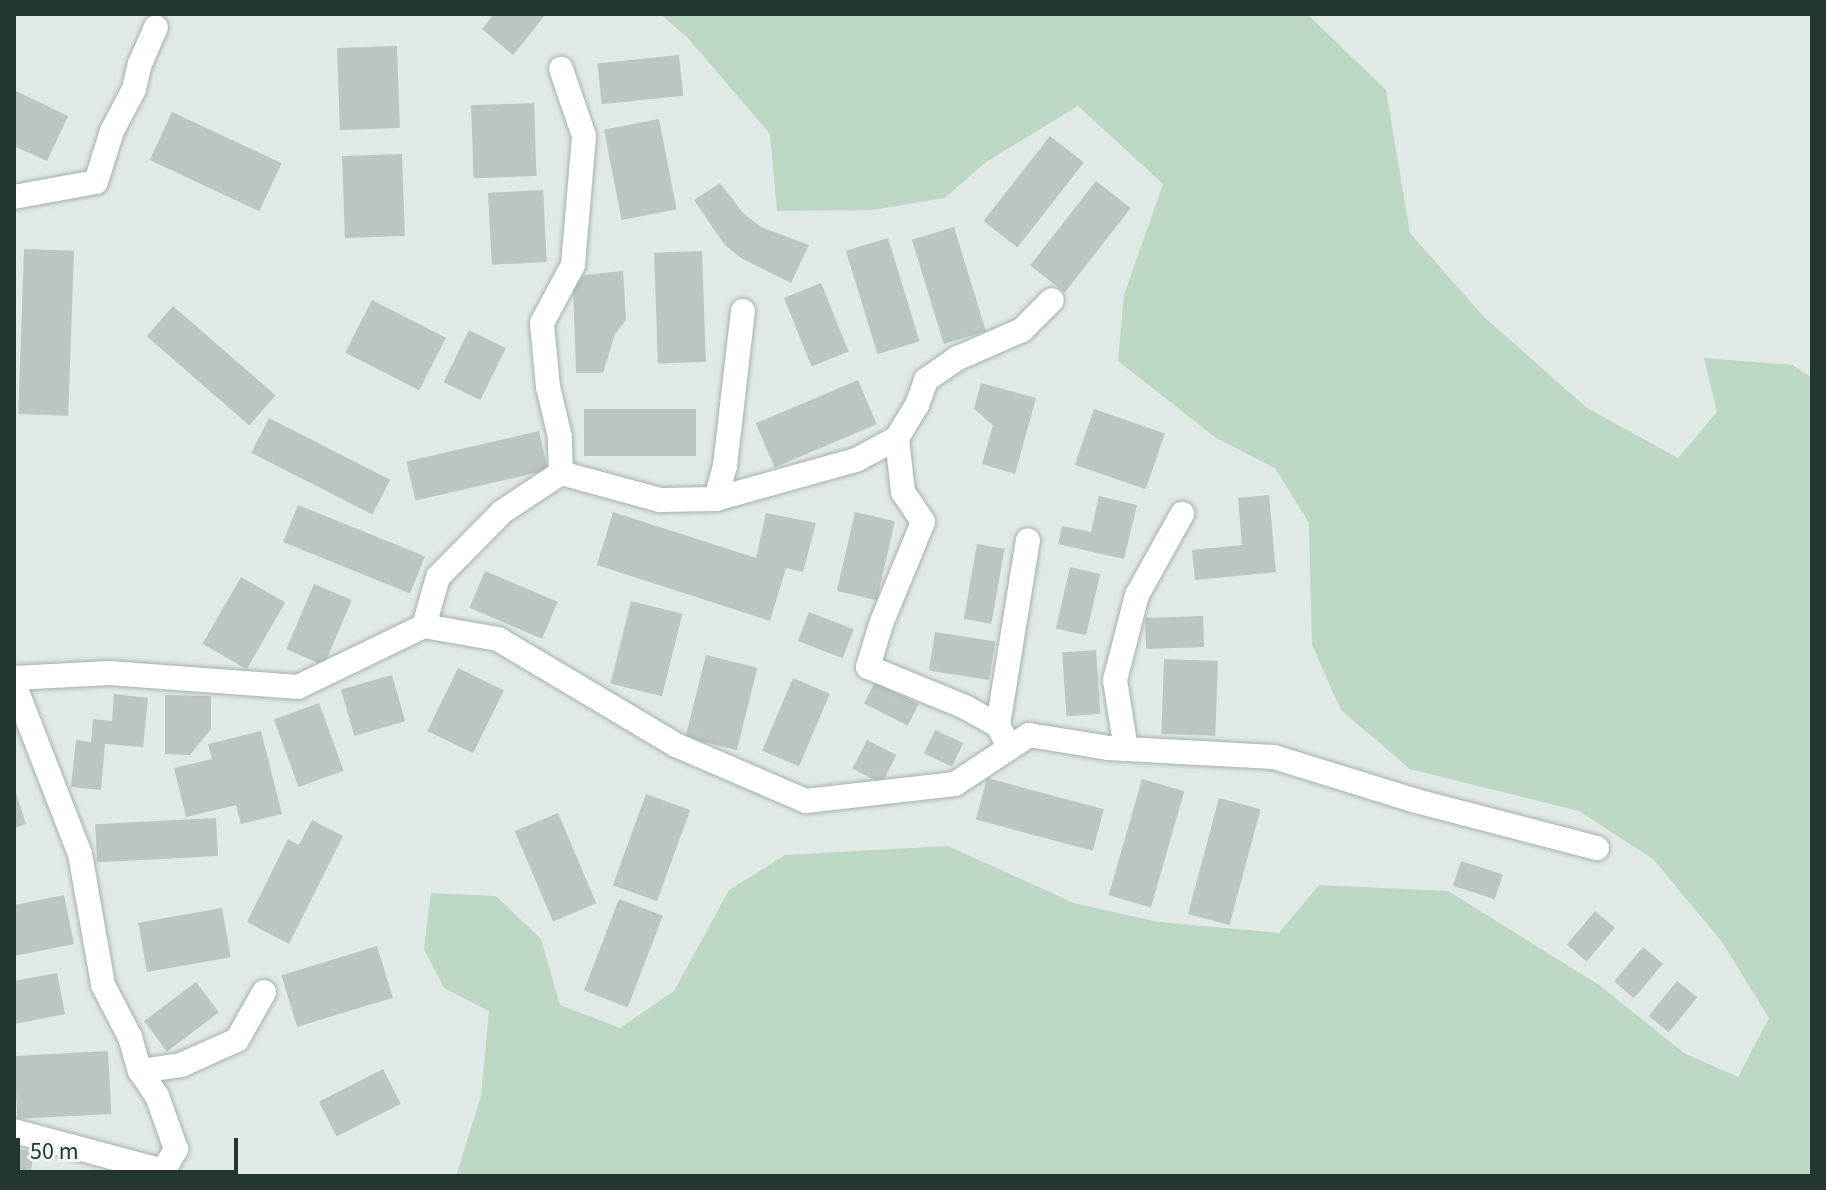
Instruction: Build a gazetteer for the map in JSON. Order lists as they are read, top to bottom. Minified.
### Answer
{"scale_bar":"50 m"}
